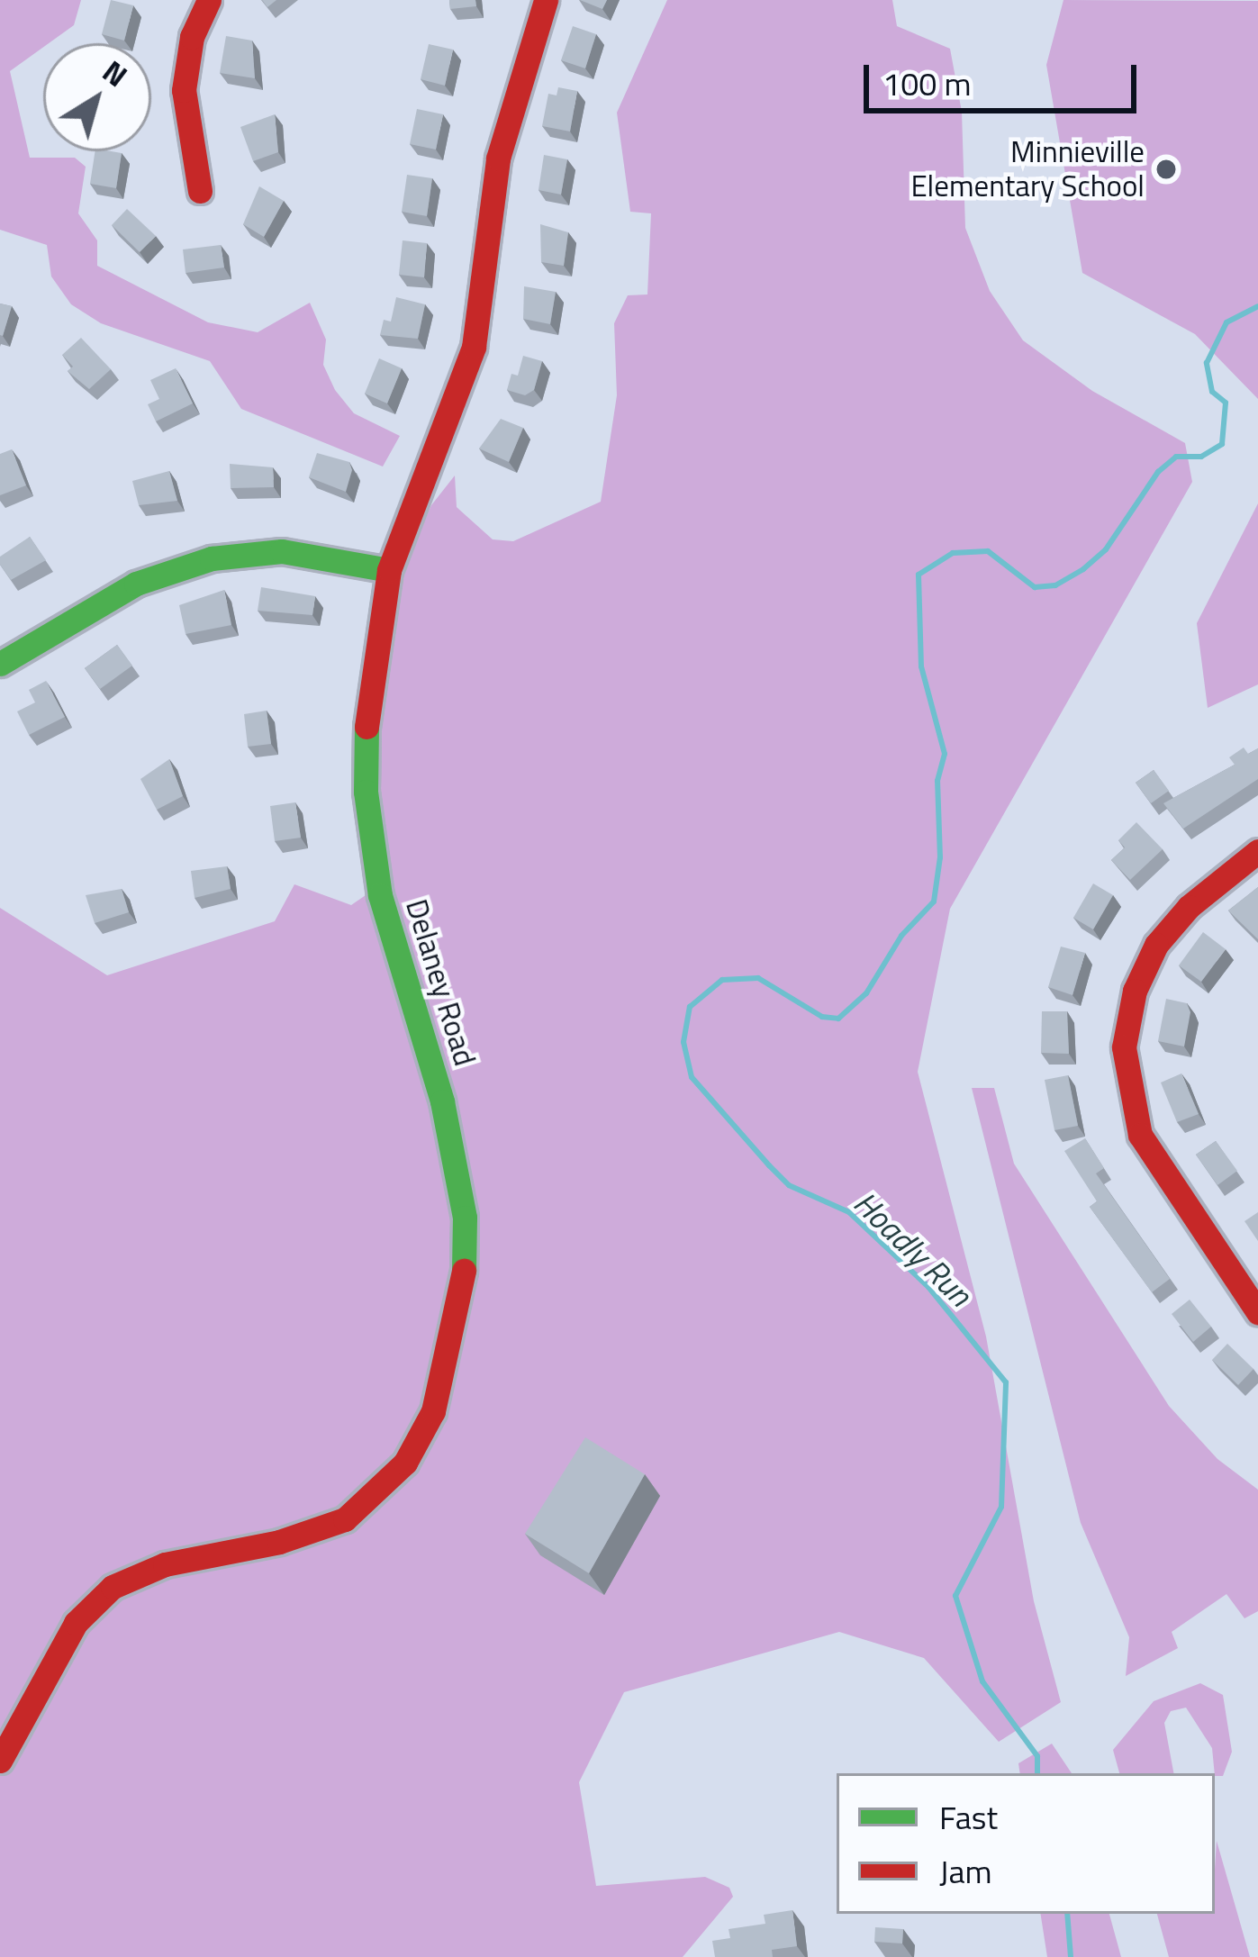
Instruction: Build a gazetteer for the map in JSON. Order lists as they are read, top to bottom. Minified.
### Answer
{"streets":{"street":["Delaney Road"]},"water":["Hoadly Run"],"places":["Minnieville Elementary School"],"legend":["Fast","Jam"],"scale_bar":"100 m","north":"top right"}
